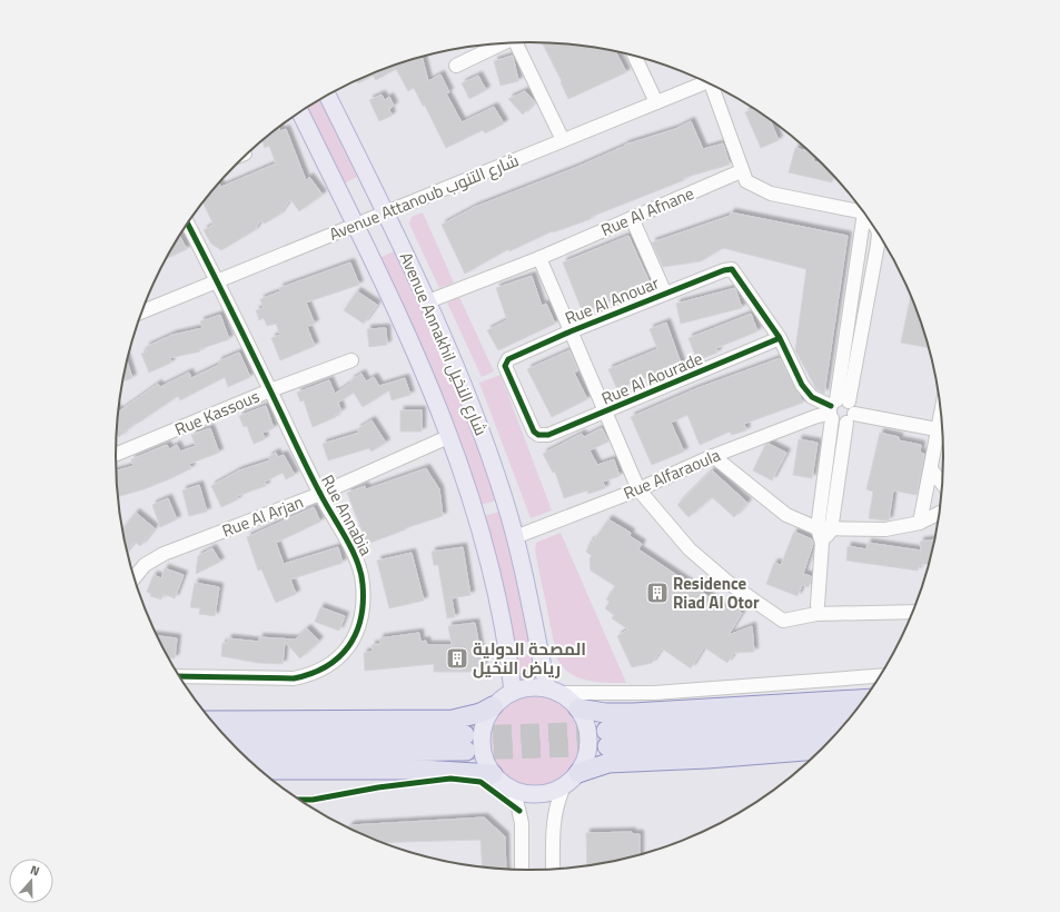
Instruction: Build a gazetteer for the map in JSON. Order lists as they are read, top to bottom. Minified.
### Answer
{"streets":{"main road":["Avenue Annakhil شارع النخيل"],"street":["Avenue Attanoub شارع التنوب","Rue Al Afnane","Rue Al Anouar","Rue Al Aourade","Rue Kassous","Rue Alfaraoula","Rue Annabia","Rue Al Arjan"]},"crossings":[["Avenue Attanoub شارع التنوب","Avenue Annakhil شارع النخيل"],["Avenue Attanoub شارع التنوب","Rue Annabia"],["Rue Al Afnane","Avenue Annakhil شارع النخيل"],["Rue Al Anouar","Rue Al Aourade"],["Avenue Annakhil شارع النخيل","Rue Alfaraoula"],["Avenue Annakhil شارع النخيل","Rue Al Arjan"],["Rue Kassous","Rue Annabia"],["Rue Annabia","Rue Al Arjan"]],"places":{"building":["Residence Riad Al Otor","المصحة الدولية رياض النخيل"]},"north":"top"}
